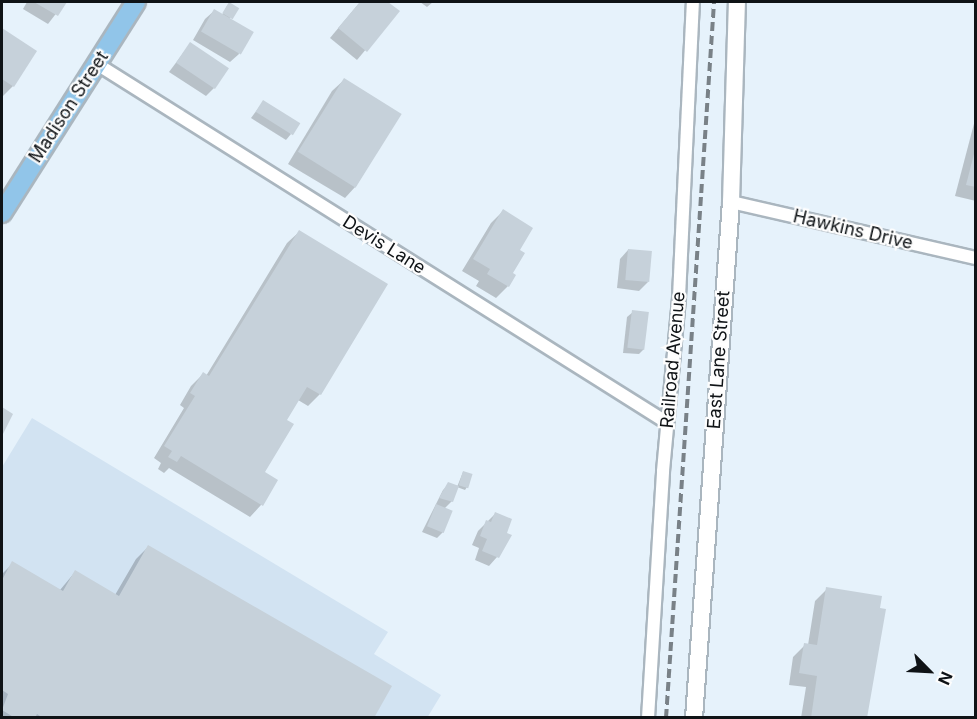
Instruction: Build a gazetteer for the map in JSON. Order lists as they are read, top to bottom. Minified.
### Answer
{"streets":{"main road":["Madison Street"],"street":["Hawkins Drive","Devis Lane","Railroad Avenue","East Lane Street"]},"crossings":[["Madison Street","Devis Lane"],["Hawkins Drive","East Lane Street"],["Devis Lane","Railroad Avenue"]],"north":"bottom right"}
